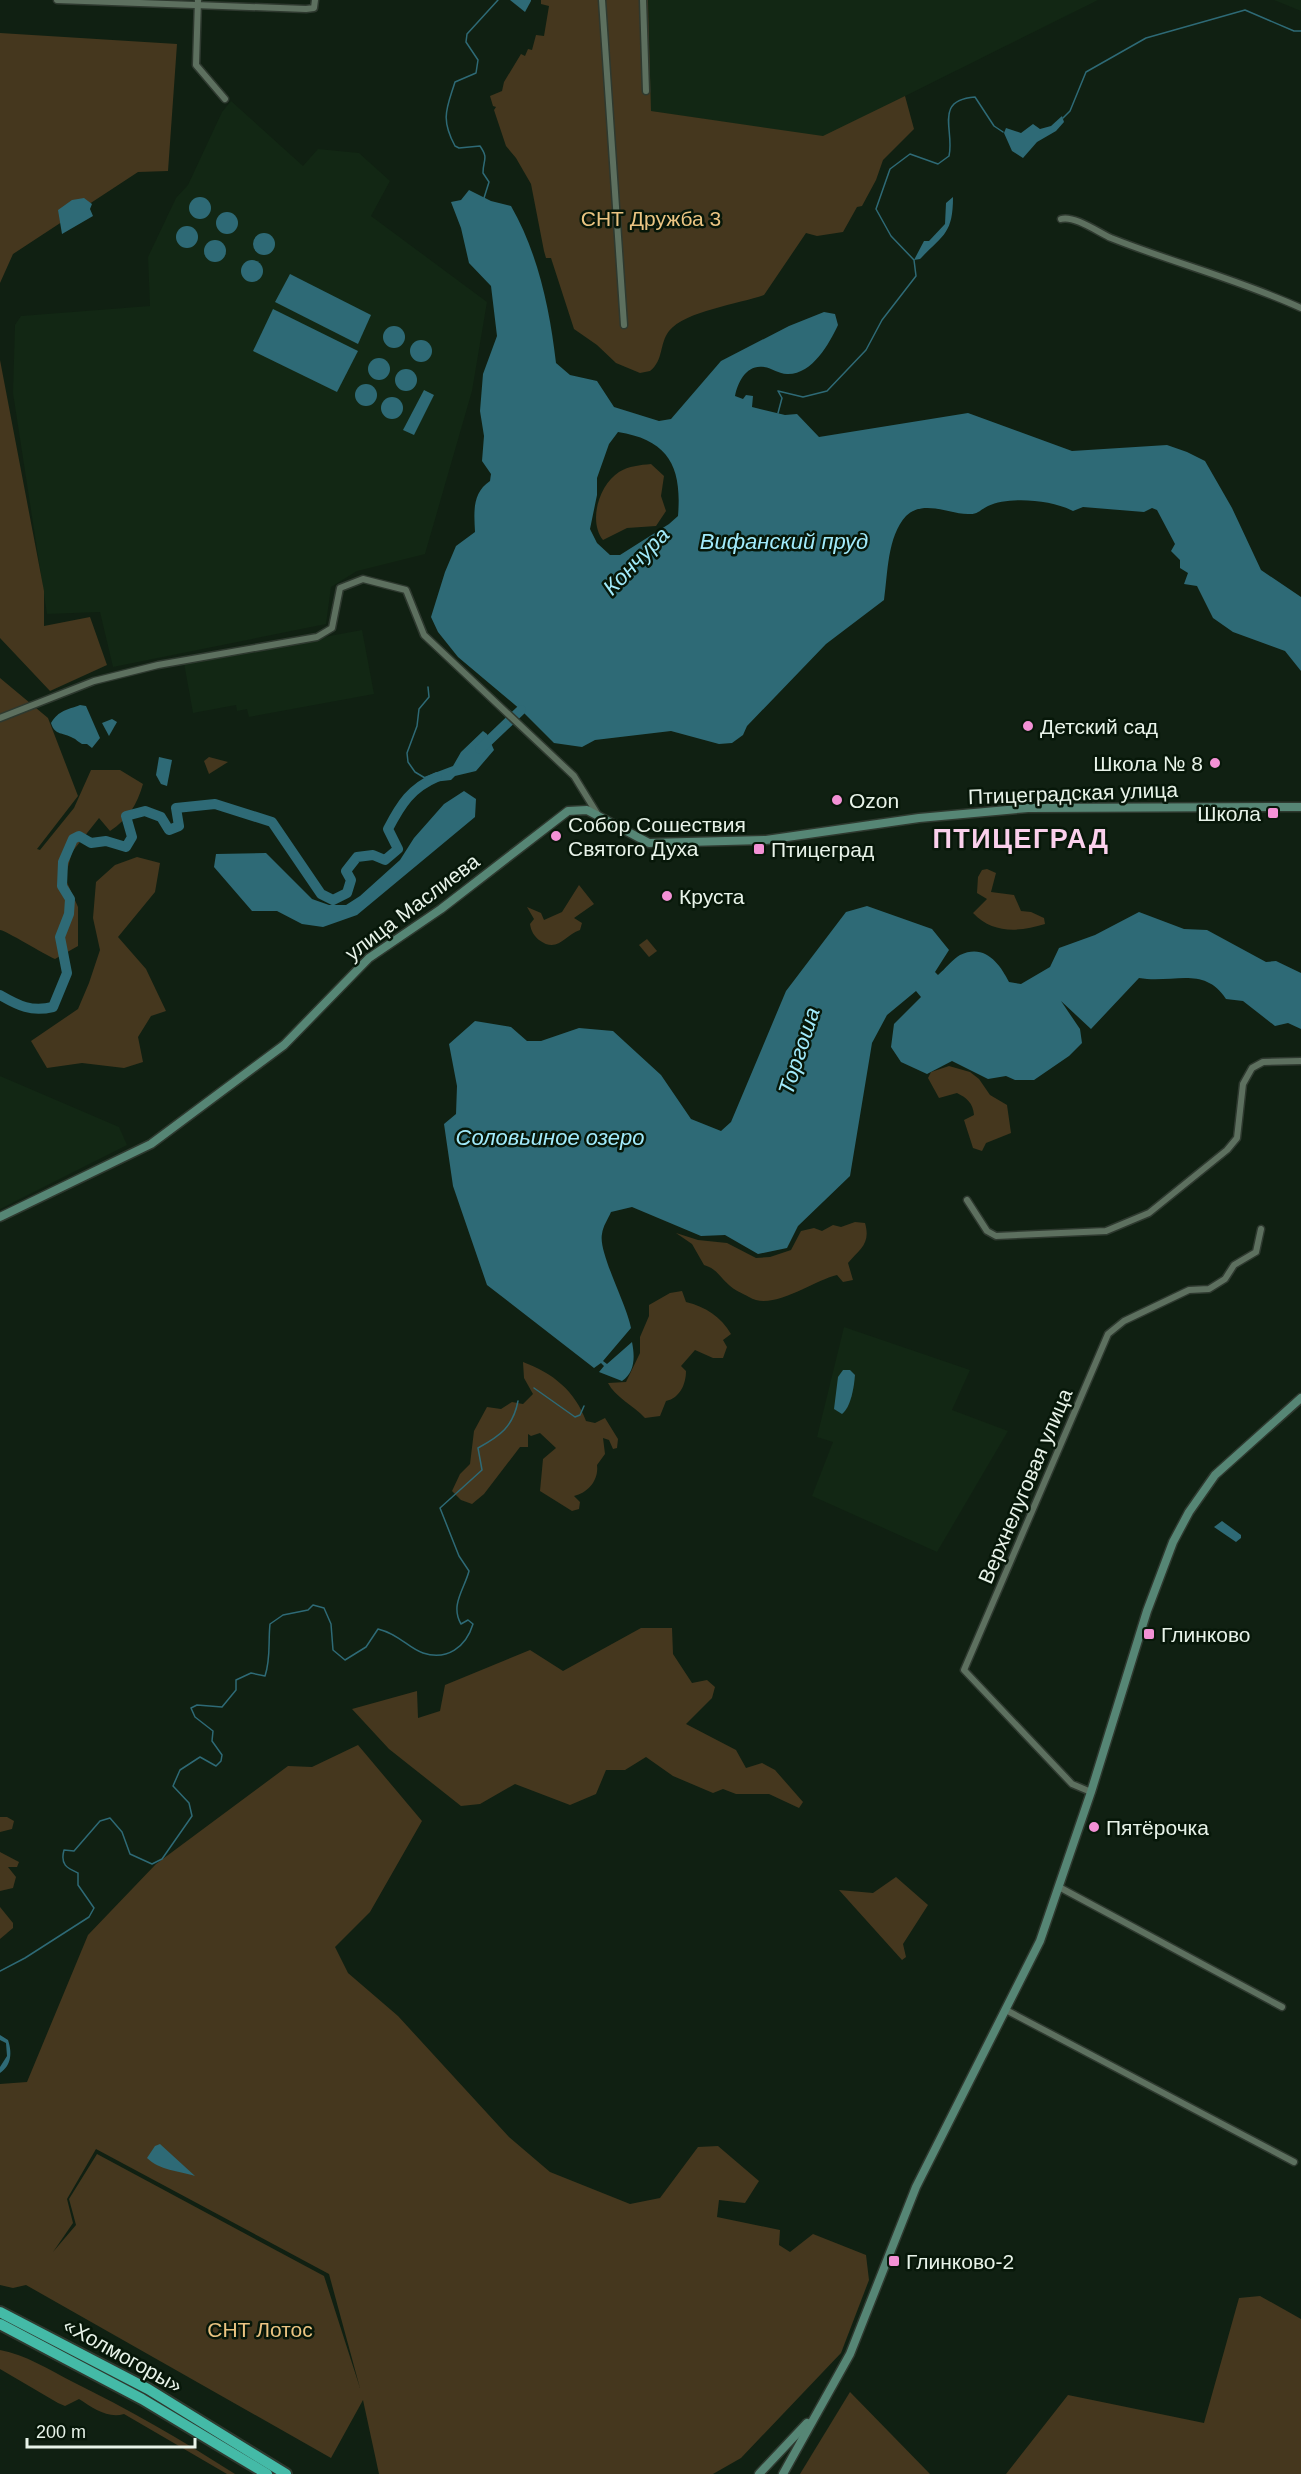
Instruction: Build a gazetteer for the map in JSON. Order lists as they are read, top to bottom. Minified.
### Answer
{"streets":{"highway":["«Холмогоры»"],"street":["Птицеградская улица","улица Маслиева","Верхнелуговая улица"]},"crossings":[["Птицеградская улица","улица Маслиева"]],"districts":["ПТИЦЕГРАД"],"water":["Вифанский пруд","Кончура","Торгоша","Соловьиное озеро"],"parks":["СНТ Дружба 3","СНТ Лотос"],"places":{"other":["Детский сад","Школа № 8","Ozon","Собор Сошествия Святого Духа","Круста","Пятёрочка"],"transit":["Школа","Птицеград","Глинково","Глинково-2"]},"scale_bar":"200 m"}
